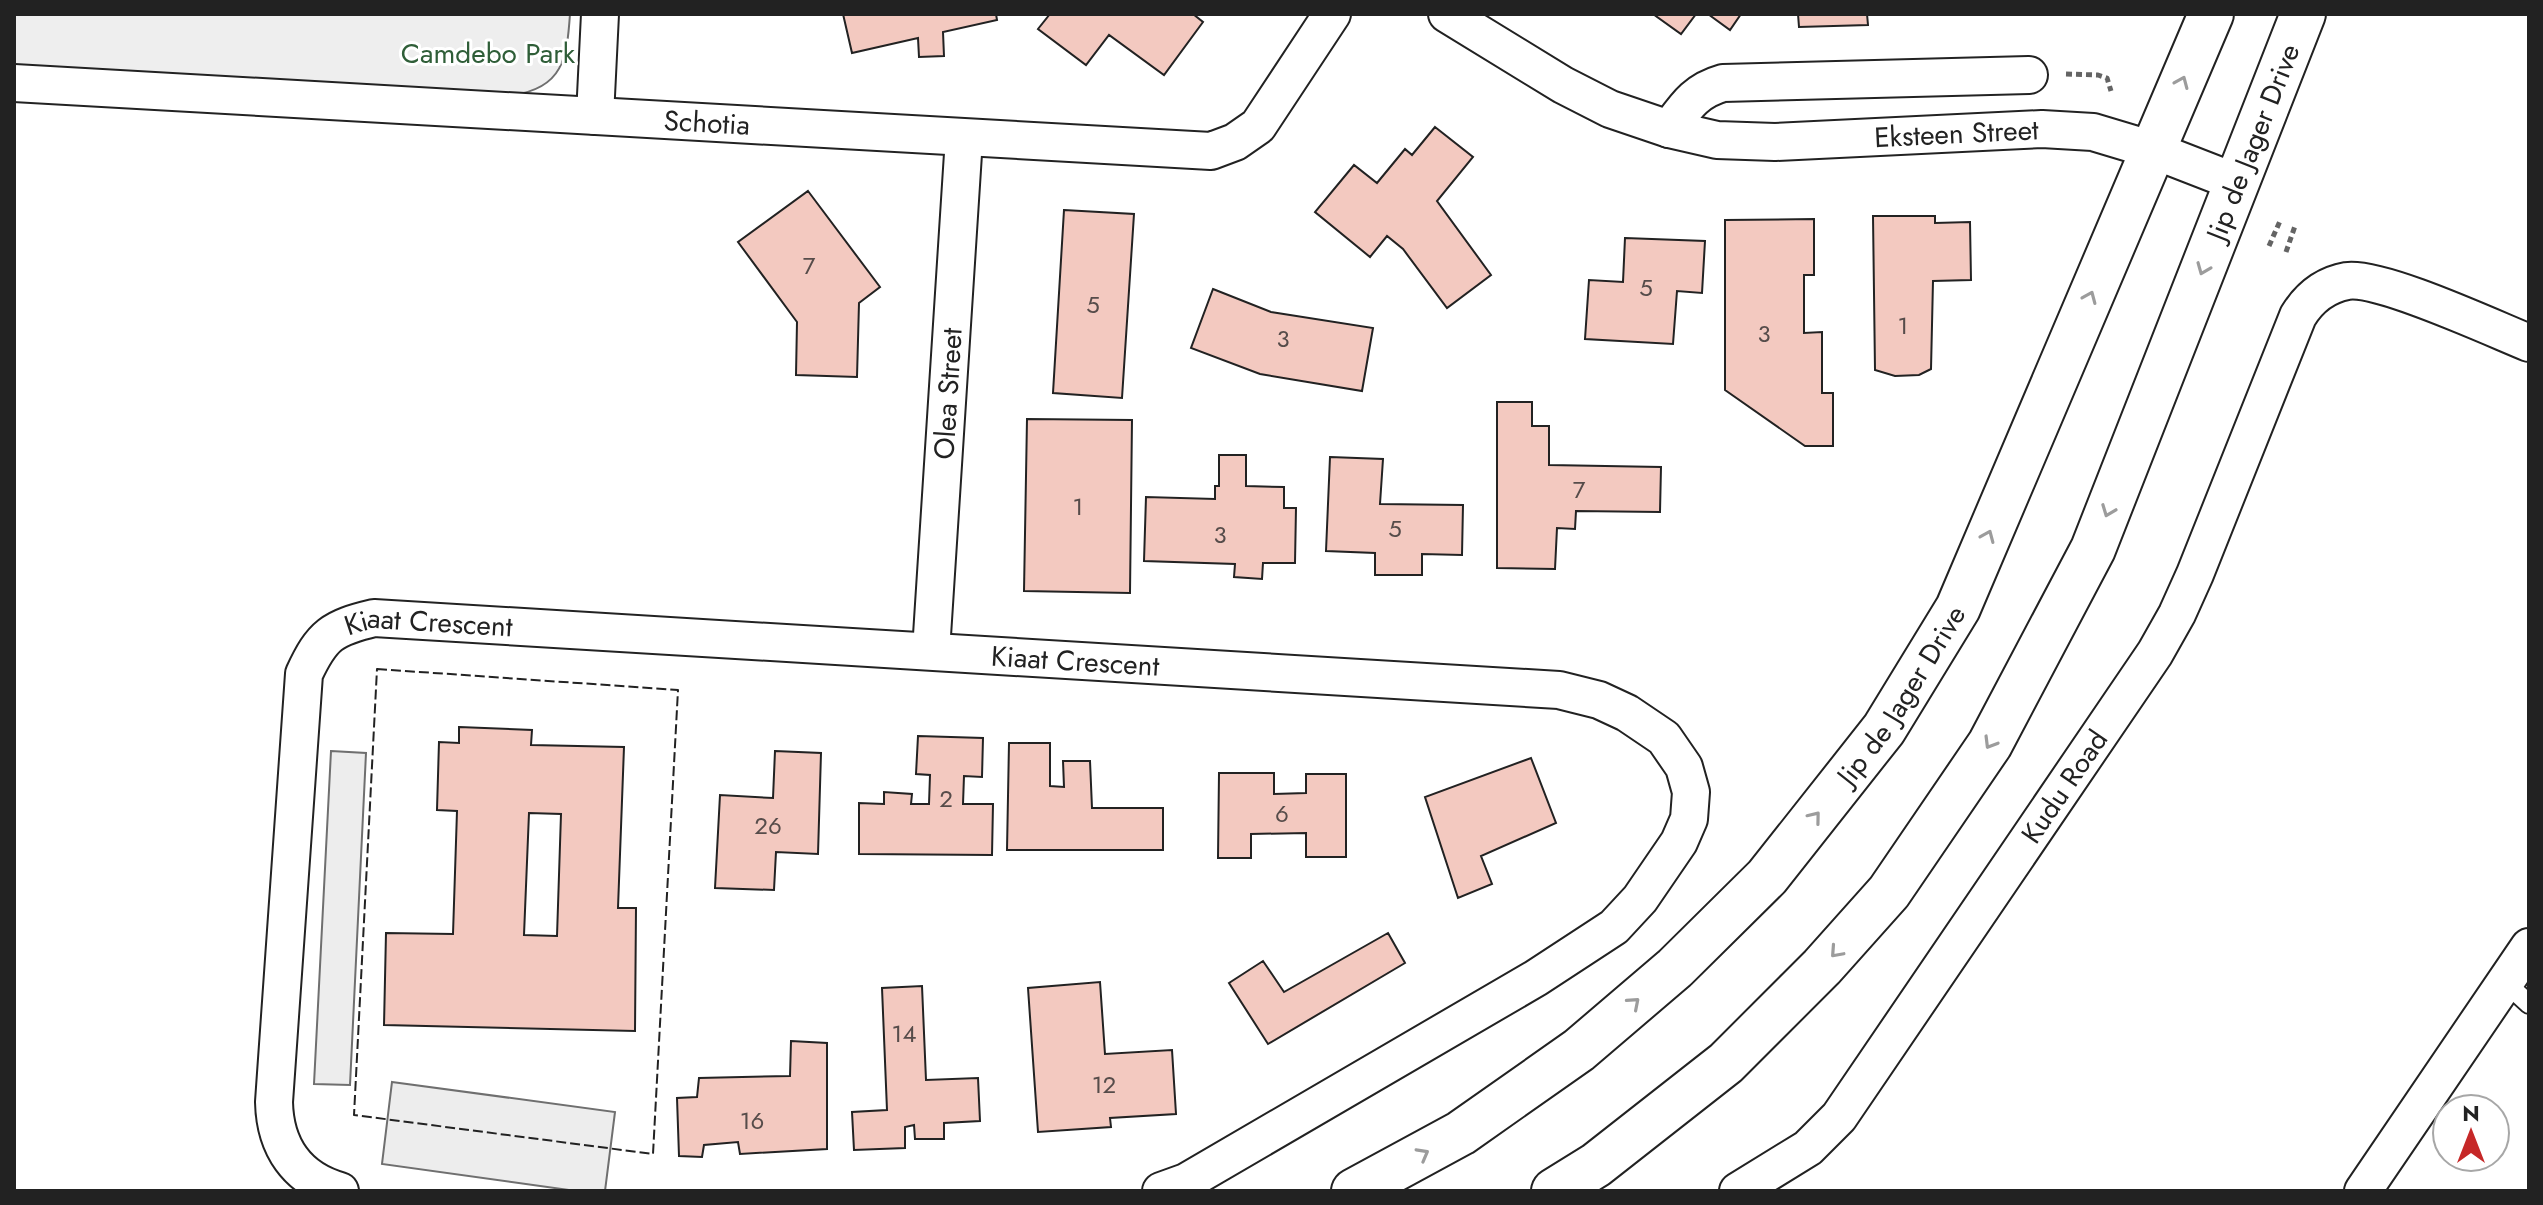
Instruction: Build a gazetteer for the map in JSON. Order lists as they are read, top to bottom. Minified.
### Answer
{"streets":{"main road":["Jip de Jager Drive"],"street":["Schotia","Eksteen Street","Olea Street","Kiaat Crescent","Kudu Road"]},"crossings":[["Schotia","Olea Street"],["Eksteen Street","Jip de Jager Drive"],["Olea Street","Kiaat Crescent"]],"parks":["Camdebo Park"],"house_numbers":["7","5","5","1","3","3","7","1","5","3","2","6","26","14","12","16"],"north":"top"}
